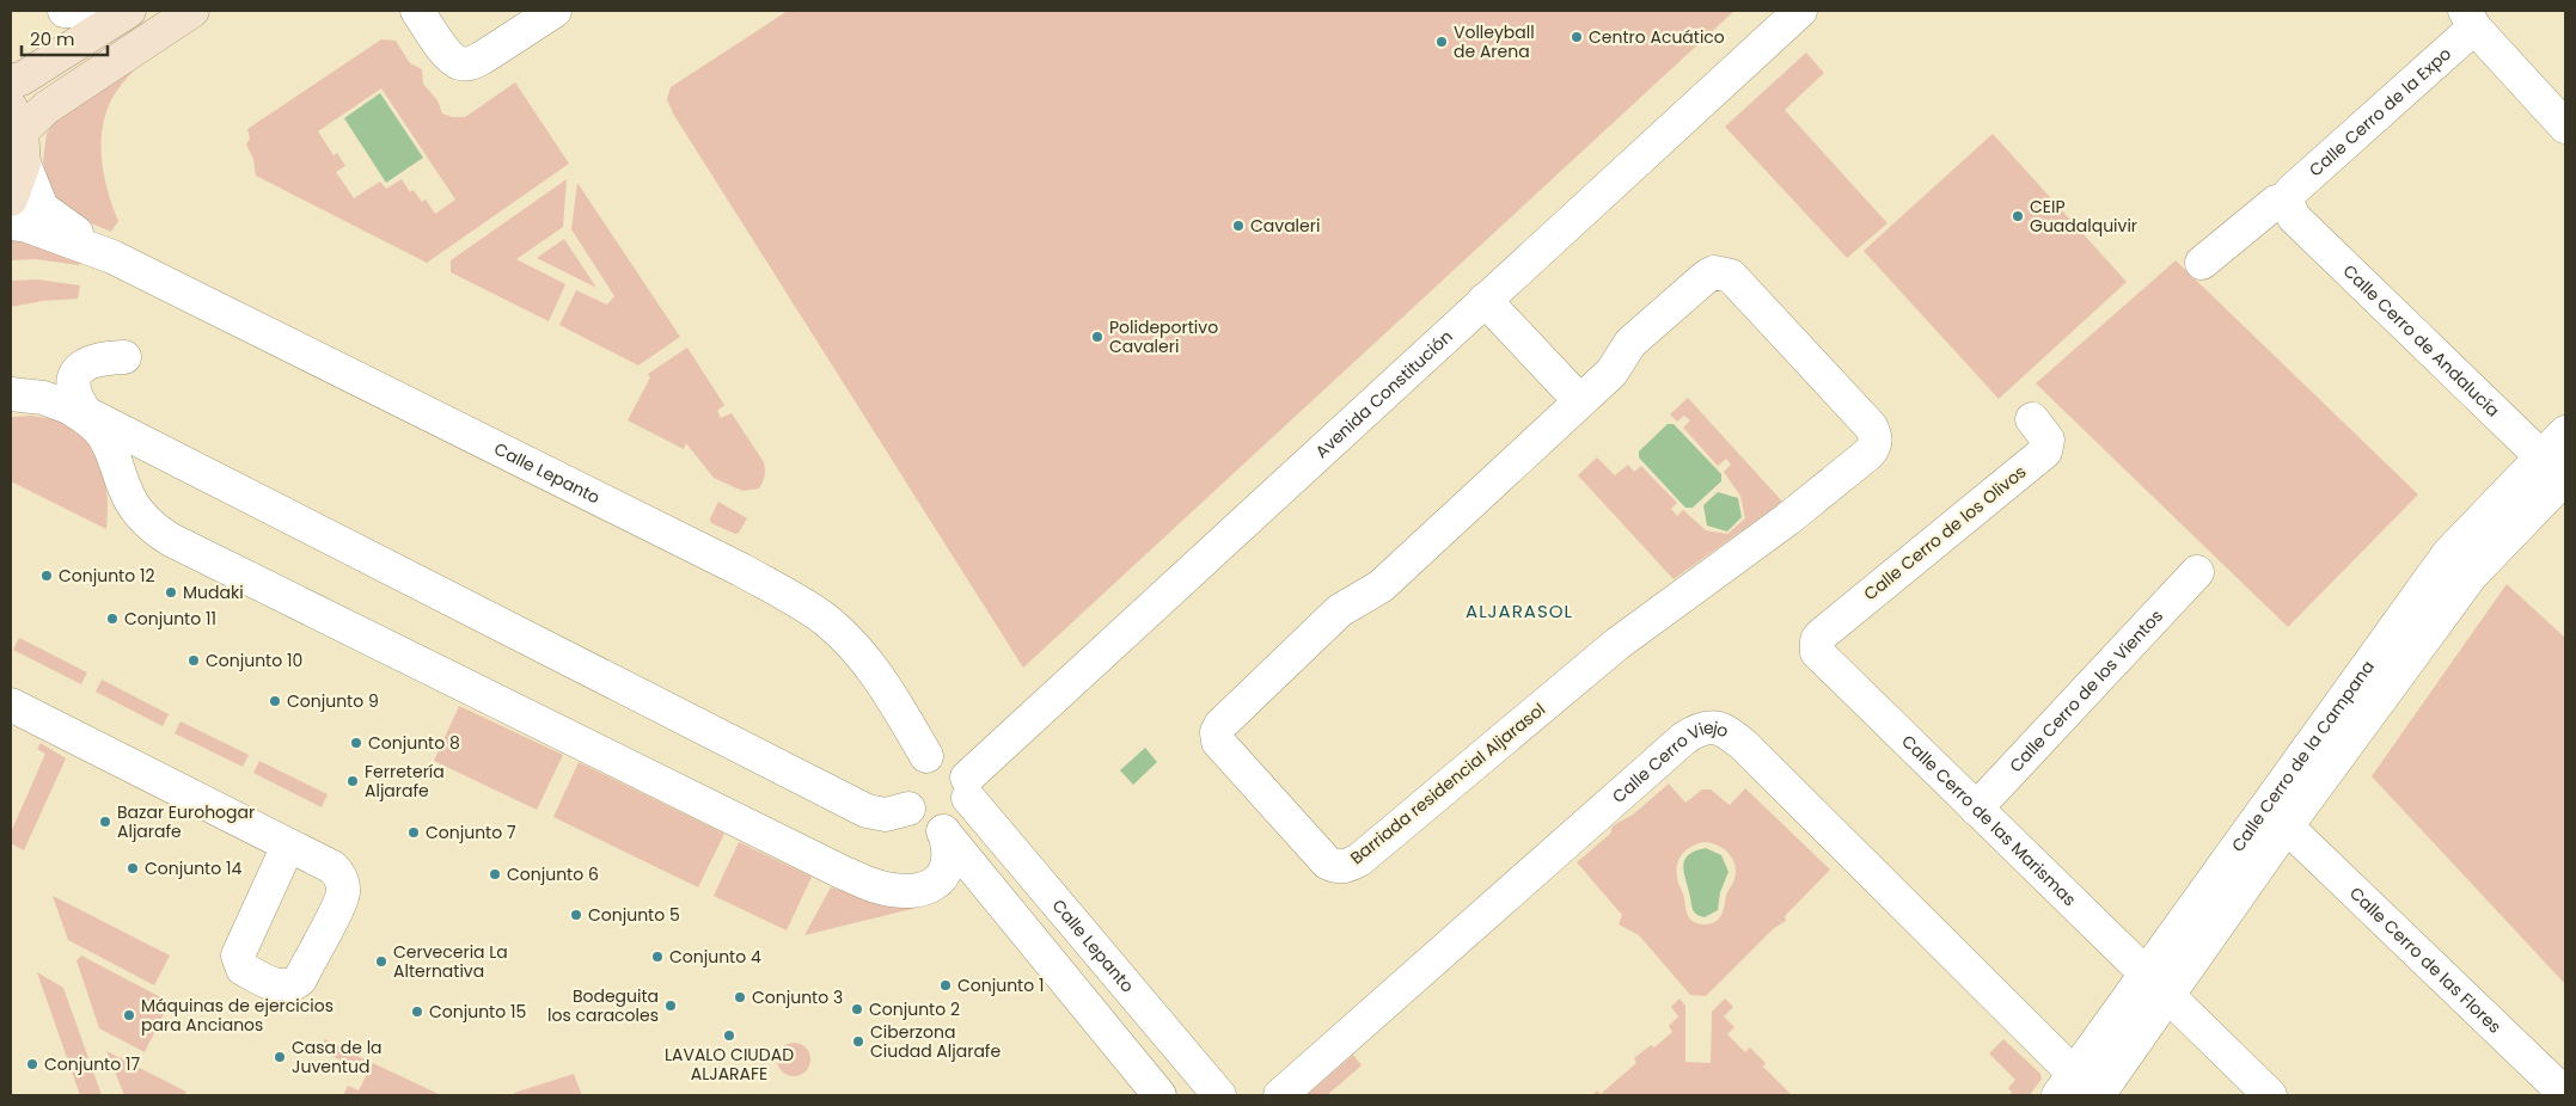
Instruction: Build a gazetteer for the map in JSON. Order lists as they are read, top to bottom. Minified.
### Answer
{"streets":{"street":["Calle Cerro de la Expo","Calle Cerro de Andalucía","Avenida Constitución","Calle Lepanto","Calle Cerro de los Olivos","Calle Cerro de los Vientos","Calle Cerro de la Campana","Calle Cerro Viejo","Barriada residencial Aljarasol","Calle Cerro de las Marismas","Calle Cerro de las Flores"]},"crossings":[["Calle Cerro de la Expo","Calle Cerro de Andalucía"],["Calle Cerro de Andalucía","Calle Cerro de la Campana"],["Avenida Constitución","Calle Lepanto"],["Calle Cerro de los Olivos","Calle Cerro de las Marismas"],["Calle Cerro de los Vientos","Calle Cerro de las Marismas"],["Calle Cerro de la Campana","Calle Cerro Viejo"],["Calle Cerro de la Campana","Calle Cerro de las Marismas"],["Calle Cerro de la Campana","Calle Cerro de las Flores"]],"districts":["ALJARASOL"],"places":["Centro Acuático","Volleyball de Arena","CEIP Guadalquivir","Cavaleri","Polideportivo Cavaleri","Conjunto 12","Mudaki","Conjunto 11","Conjunto 10","Conjunto 9","Conjunto 8","Ferretería Aljarafe","Bazar Eurohogar Aljarafe","Conjunto 7","Conjunto 14","Conjunto 6","Conjunto 5","Conjunto 4","Cerveceria La Alternativa","Conjunto 1","Conjunto 3","Bodeguita los caracoles","Conjunto 2","Conjunto 15","Máquinas de ejercicios para Ancianos","LAVALO CIUDAD ALJARAFE","Ciberzona Ciudad Aljarafe","Casa de la Juventud","Conjunto 17"],"scale_bar":"20 m"}
